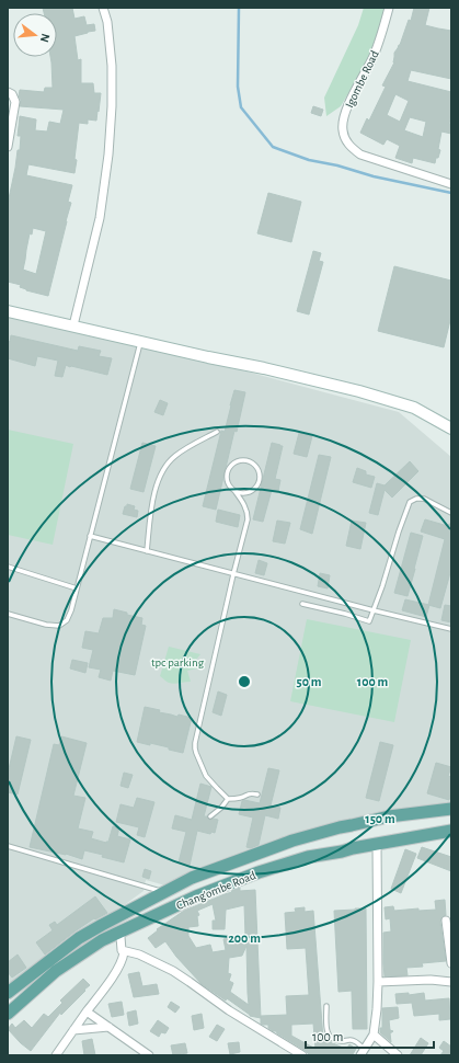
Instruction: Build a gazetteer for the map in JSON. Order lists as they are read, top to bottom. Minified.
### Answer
{"streets":{"main road":["Chang'ombe Road"],"street":["Igombe Road"]},"parks":["tpc parking"],"scale_bar":"100 m","north":"right","rings":["50 m","100 m","150 m","200 m"]}
